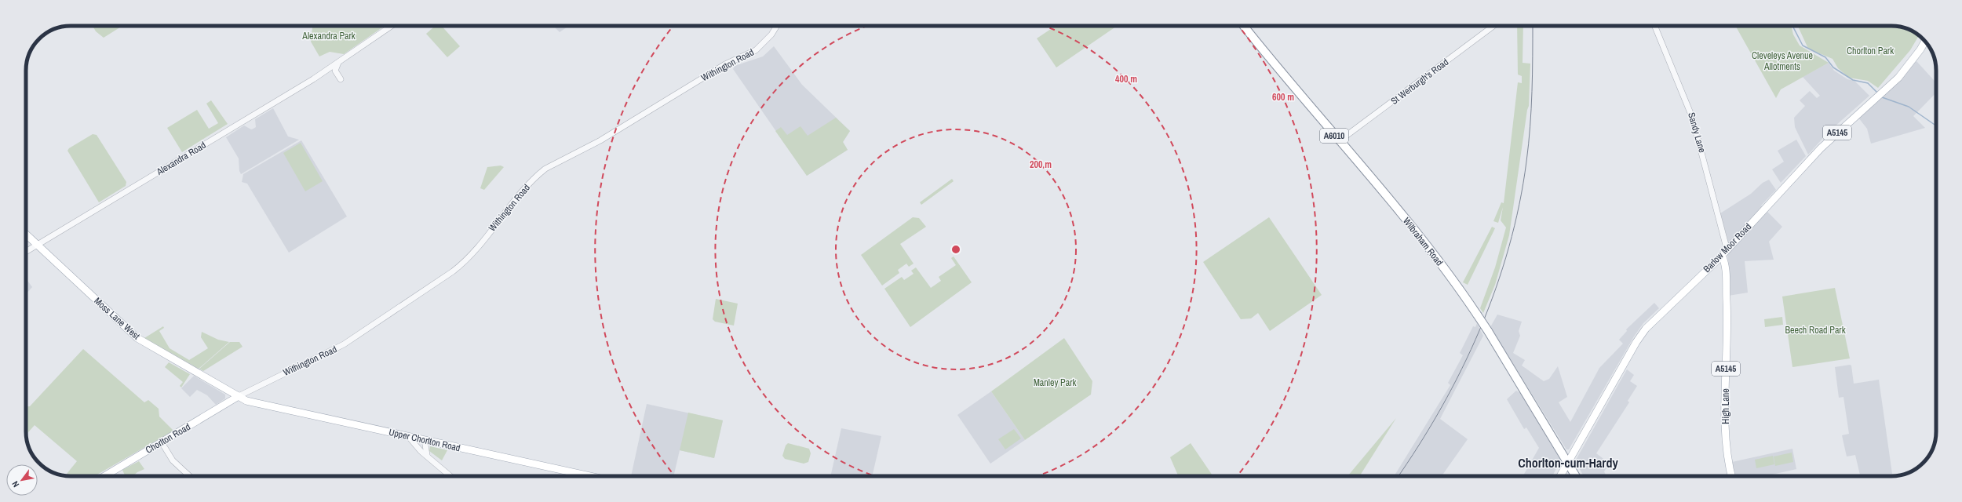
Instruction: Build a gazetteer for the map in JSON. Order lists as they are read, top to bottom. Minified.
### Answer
{"streets":{"highway":["A6010","Wilbraham Road"],"main road":["A5145","Barlow Moor Road","Moss Lane West","High Lane","Chorlton Road","Upper Chorlton Road"],"street":["Withington Road","St Werburgh's Road","Sandy Lane","Alexandra Road"]},"crossings":[["Withington Road","Moss Lane West"],["Withington Road","Chorlton Road"],["Withington Road","Upper Chorlton Road"],["St Werburgh's Road","Wilbraham Road"],["Sandy Lane","Barlow Moor Road"],["Alexandra Road","Moss Lane West"],["Wilbraham Road","Barlow Moor Road"],["Barlow Moor Road","High Lane"],["Moss Lane West","Chorlton Road"],["Moss Lane West","Upper Chorlton Road"],["Chorlton Road","Upper Chorlton Road"]],"districts":["Chorlton-cum-Hardy"],"parks":["Alexandra Park","Chorlton Park","Cleveleys Avenue Allotments","Beech Road Park","Manley Park"],"north":"bottom left","rings":["400 m","600 m","200 m"]}
